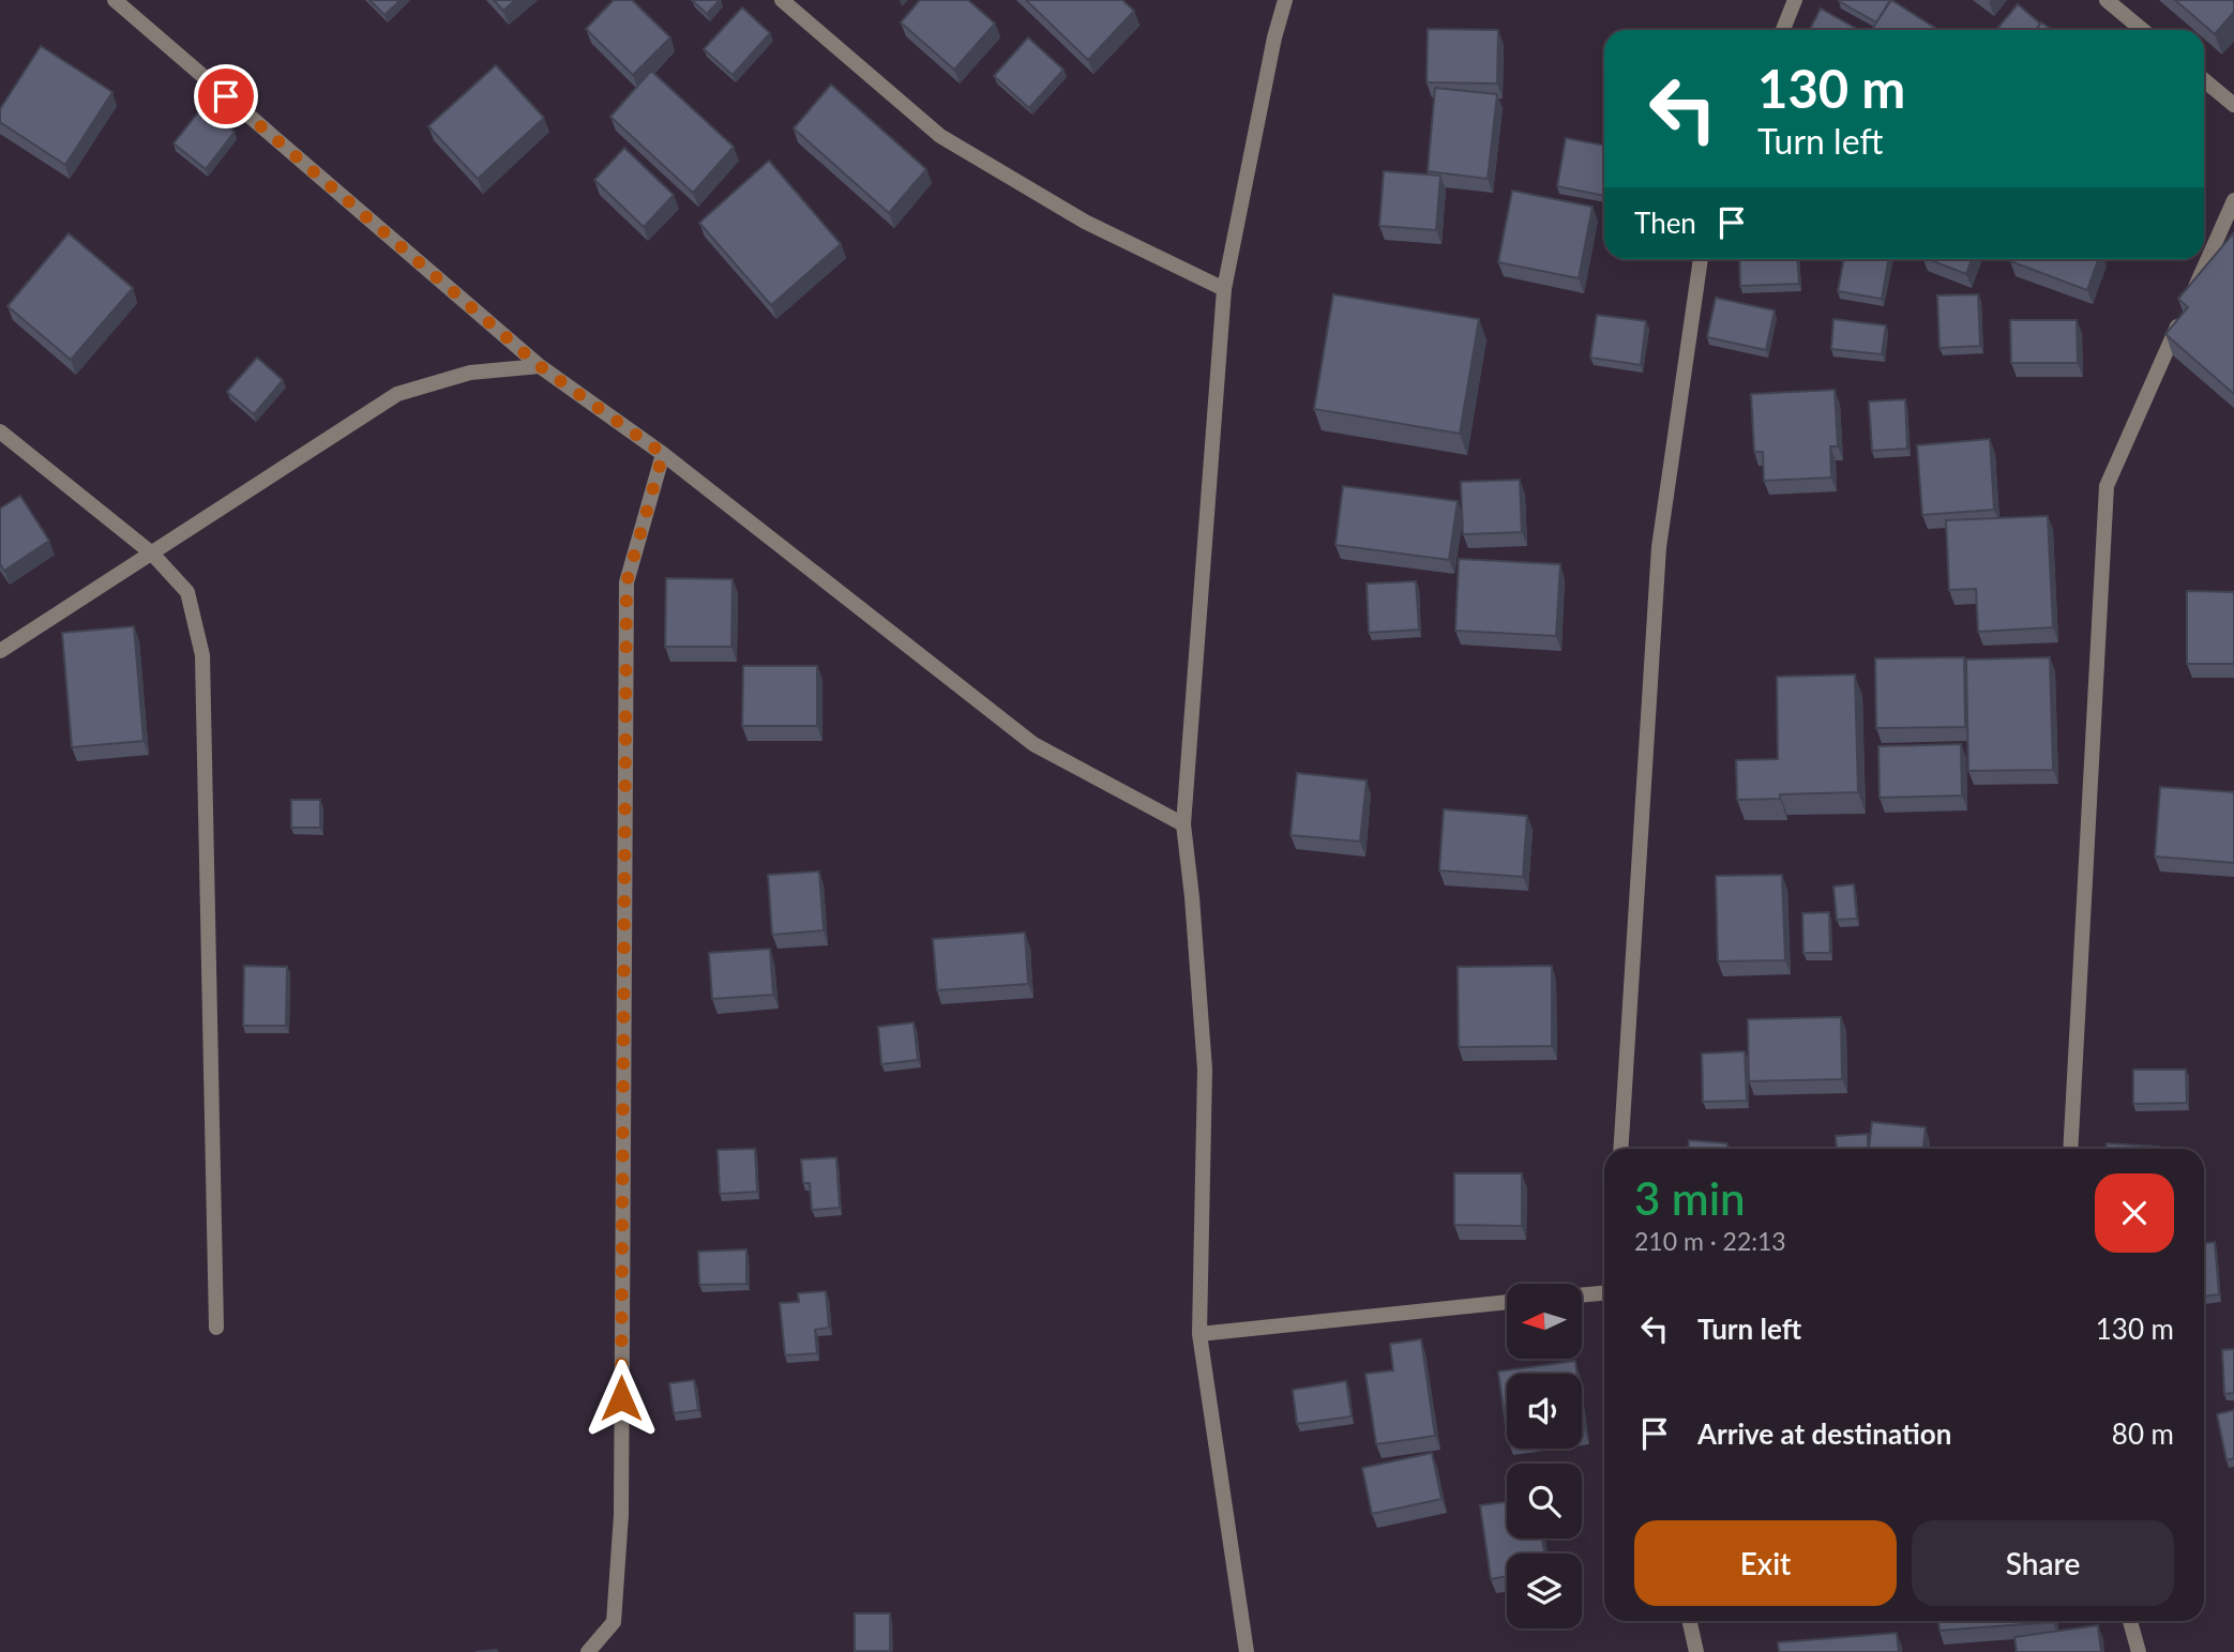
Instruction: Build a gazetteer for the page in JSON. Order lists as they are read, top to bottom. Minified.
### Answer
{"north":"left","page":{"turn":["130 m","Turn left"],"then":"Then","heading":["3 min","210 m · 22:13"],"list":[{"name":"Turn left","value":"130 m"},{"name":"Arrive at destination","value":"80 m"}],"buttons":["Exit","Share"]}}
